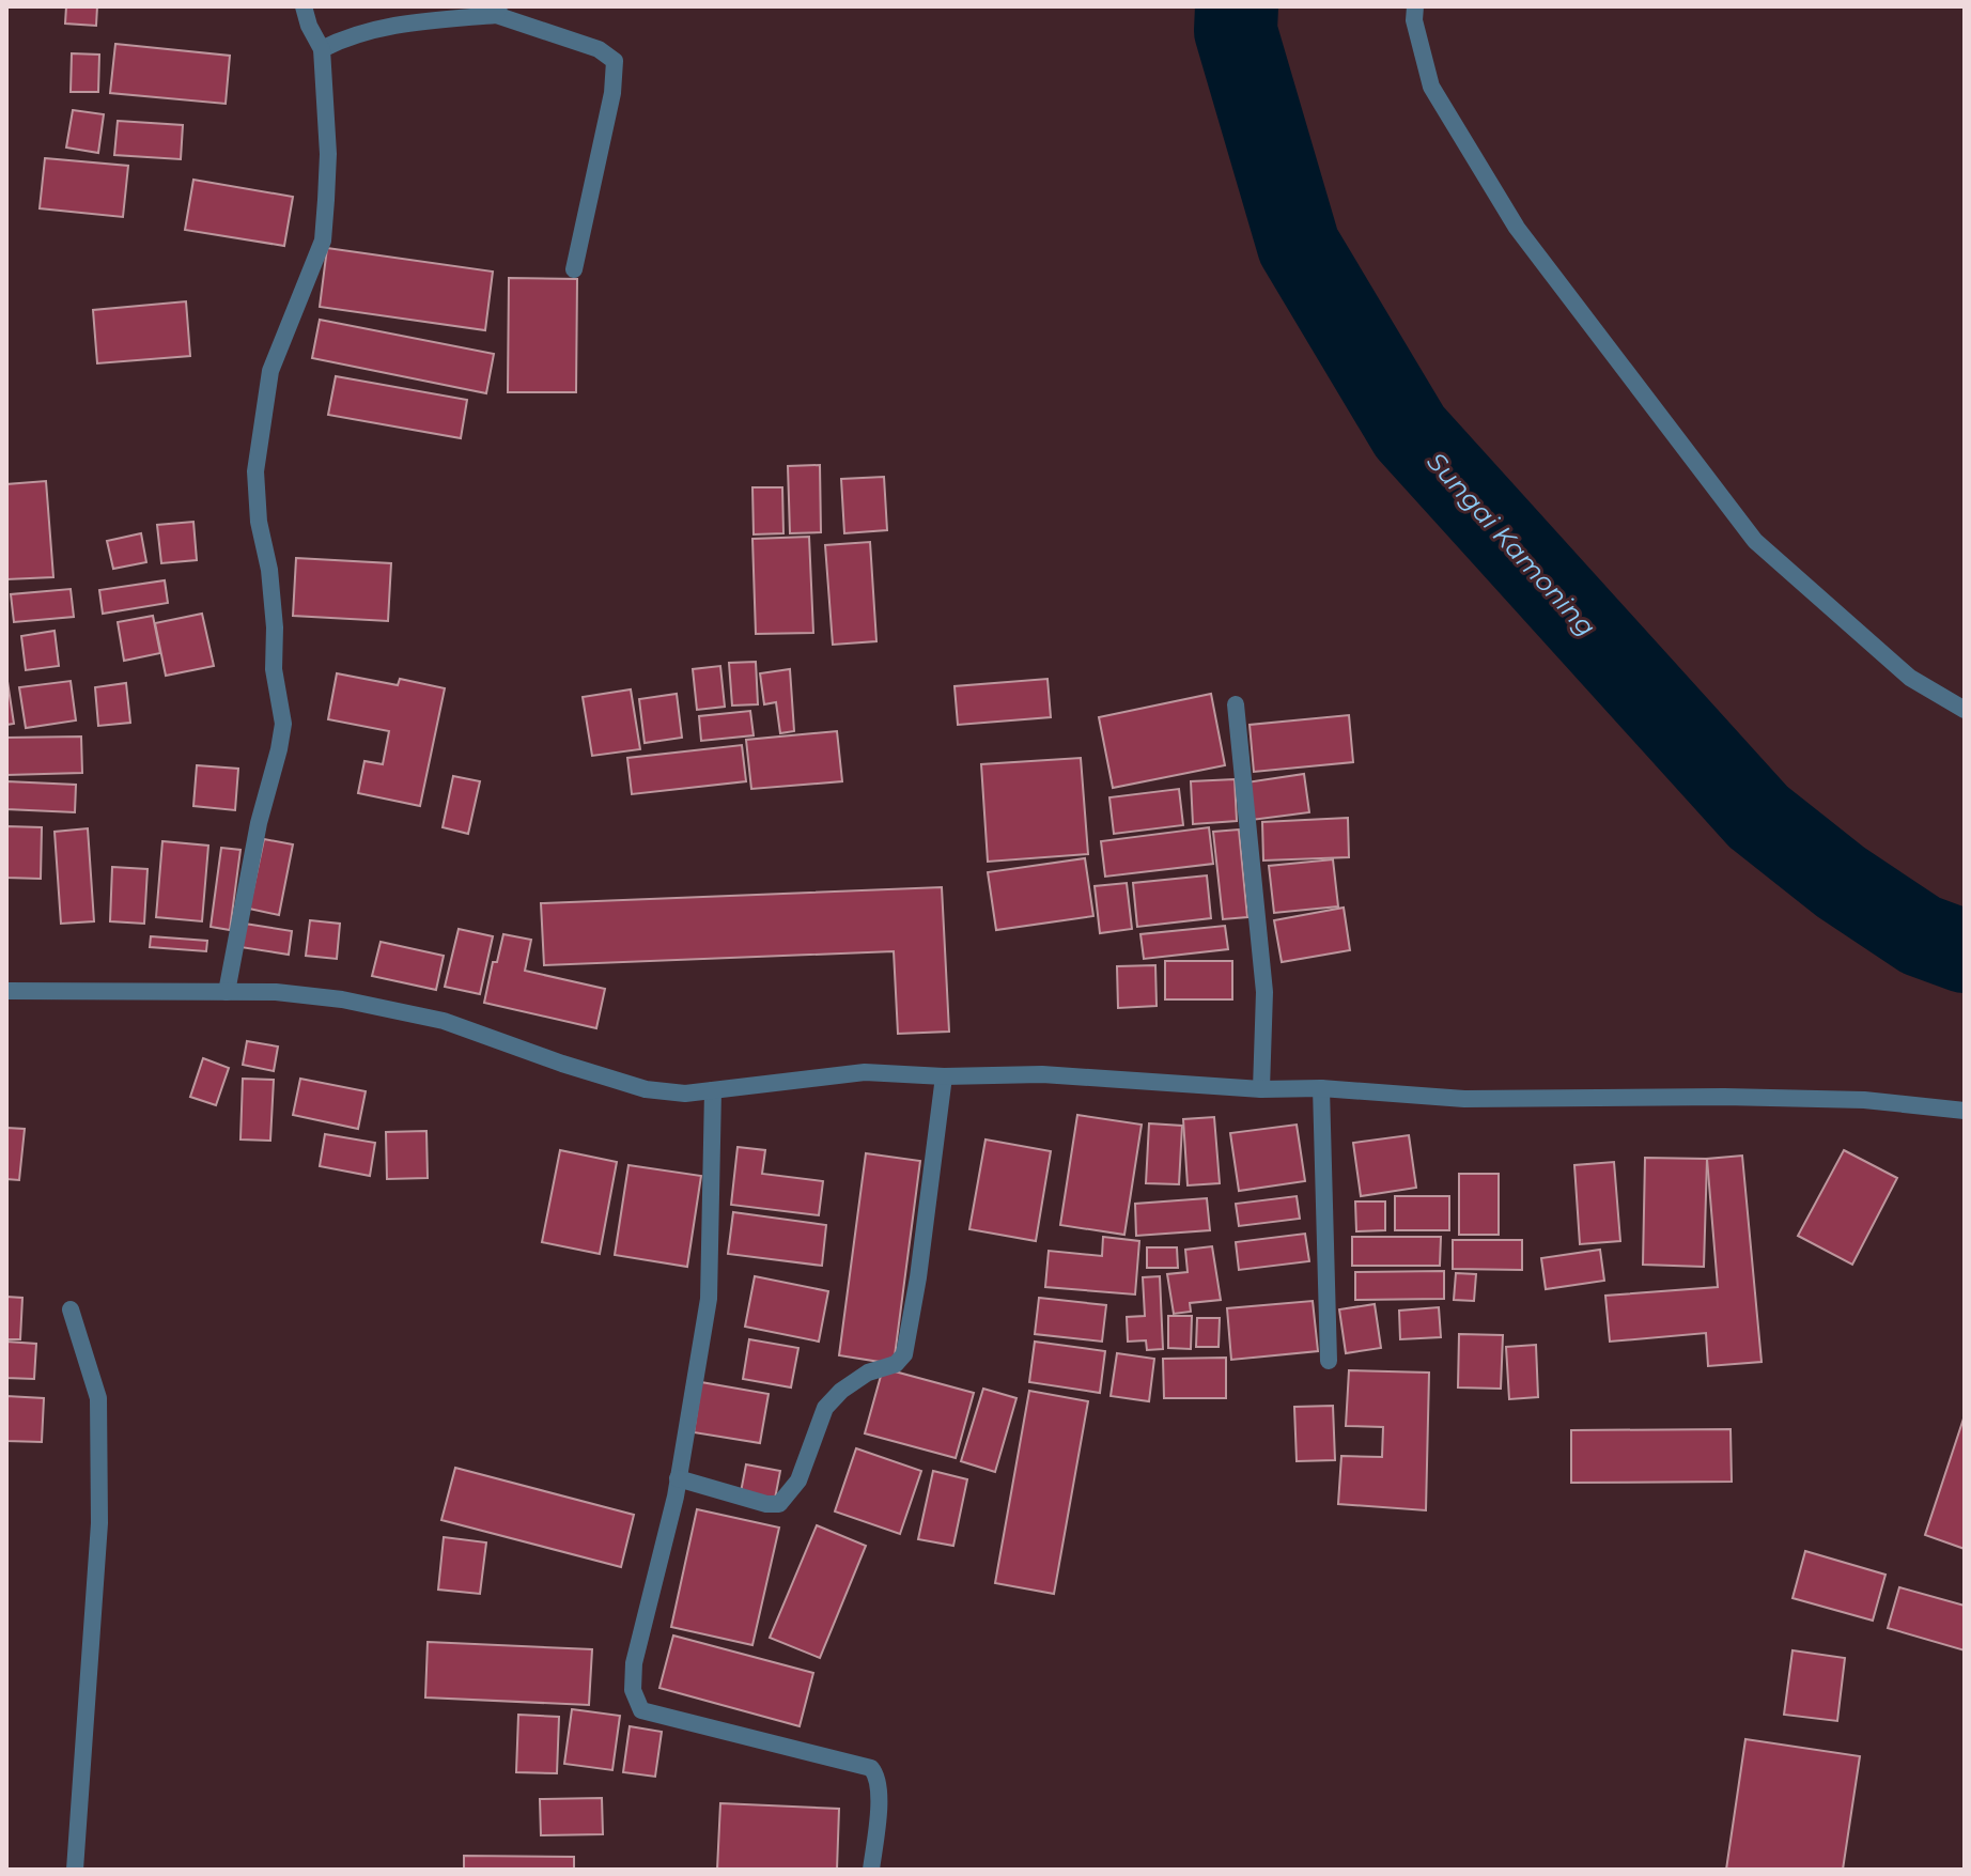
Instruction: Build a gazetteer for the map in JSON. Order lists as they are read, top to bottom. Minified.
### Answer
{"water":["Sungai Kamoning"]}
